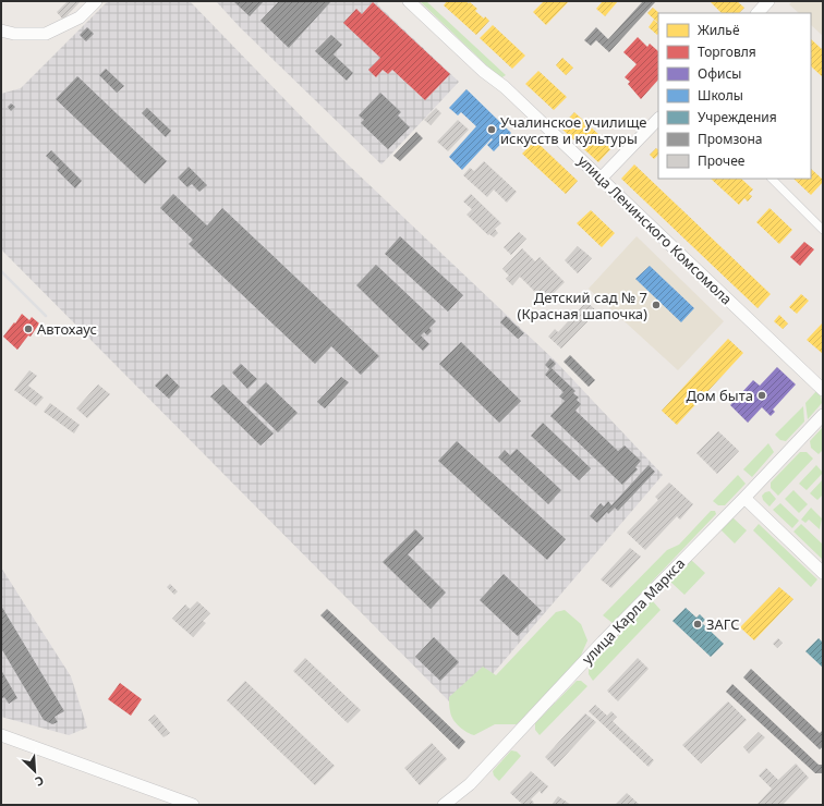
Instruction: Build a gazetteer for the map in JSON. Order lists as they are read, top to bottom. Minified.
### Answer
{"streets":{"main road":["улица Ленинского Комсомола","улица Карла Маркса"]},"places":["Учалинское училище искусств и культуры","Детский сад № 7 (Красная шапочка)","Автохаус","Дом быта","ЗАГС"],"legend":["Жильё","Торговля","Офисы","Школы","Учреждения","Промзона","Прочее"],"north":"bottom right"}
